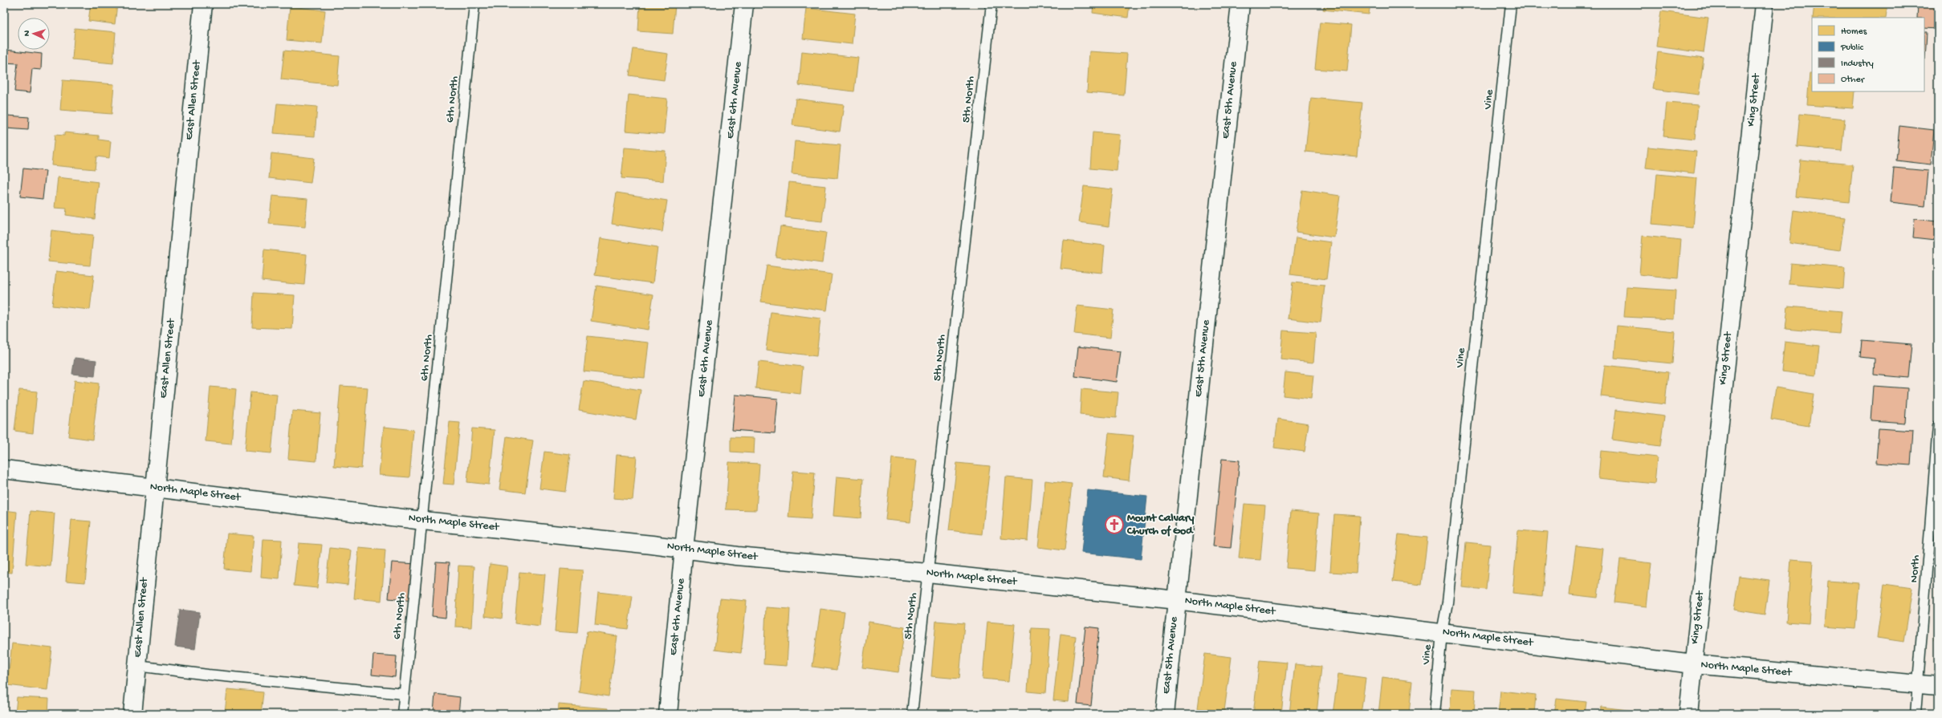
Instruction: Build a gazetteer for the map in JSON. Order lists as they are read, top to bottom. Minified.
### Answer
{"streets":{"street":["East Allen Street","East 6th Avenue","East 5th Avenue","King Street","North Maple Street"],"lane":["6th North","5th North","Vine","North"]},"crossings":[["6th North","North Maple Street"],["5th North","North Maple Street"],["Vine","North Maple Street"],["East Allen Street","North Maple Street"],["East 6th Avenue","North Maple Street"],["East 5th Avenue","North Maple Street"],["King Street","North Maple Street"],["North Maple Street","North"]],"places":{"church":["Mount Calvary Church of God"]},"legend":["Homes","Public","Industry","Other"],"north":"left"}
